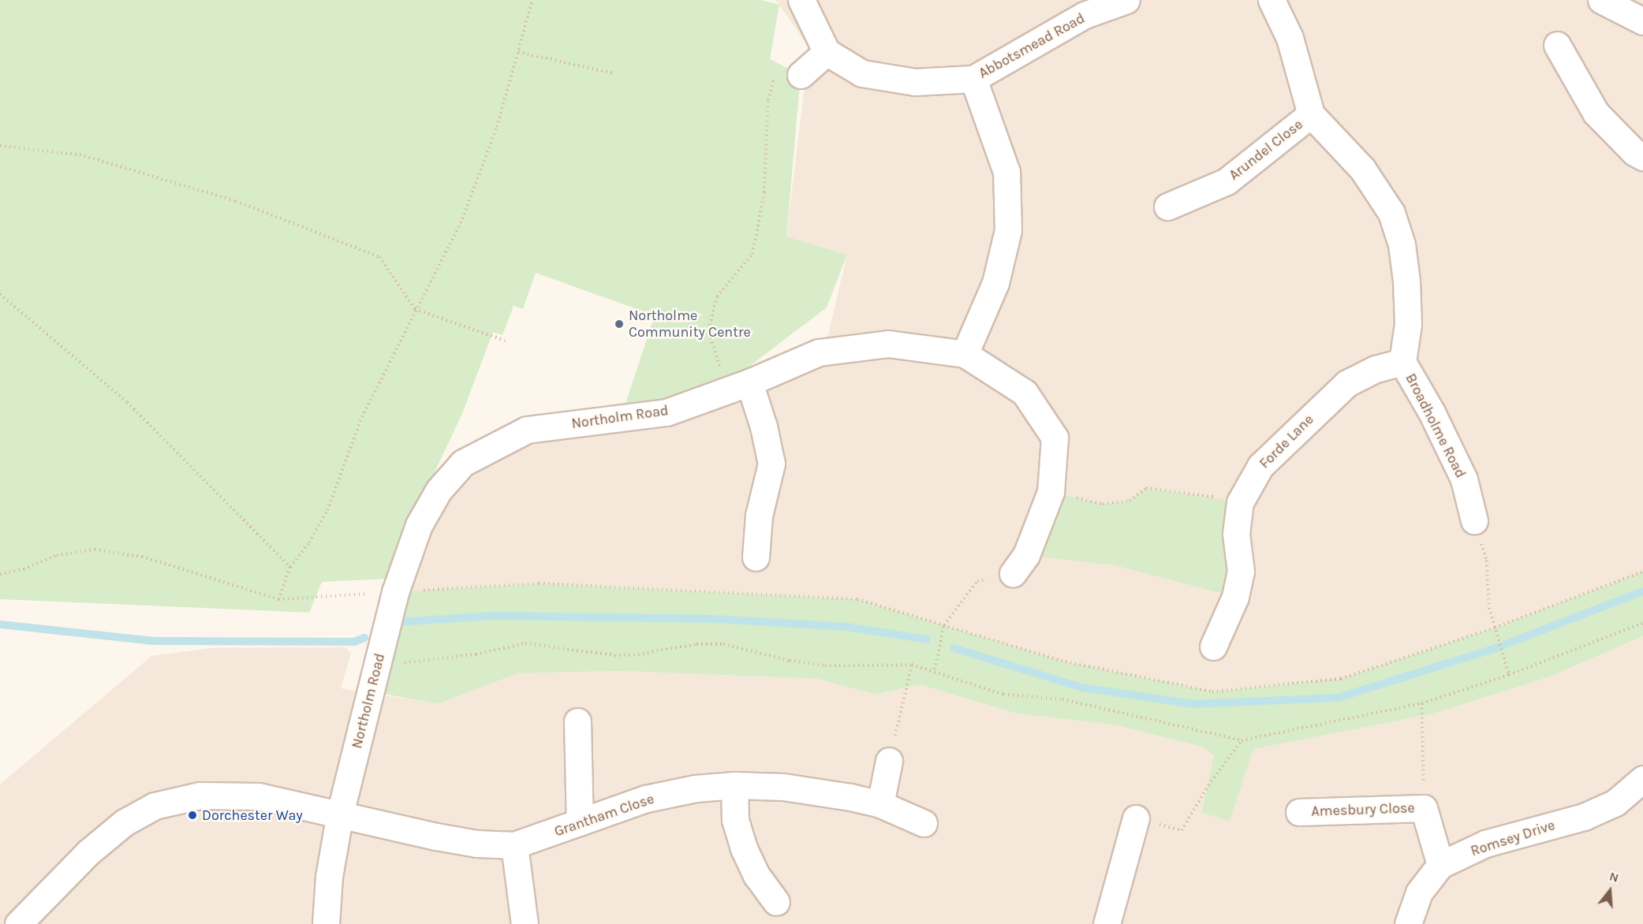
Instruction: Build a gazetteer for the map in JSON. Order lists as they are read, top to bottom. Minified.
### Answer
{"streets":{"street":["Abbotsmead Road","Arundel Close","Northolm Road","Broadholme Road","Forde Lane","Amesbury Close","Grantham Close","Romsey Drive"]},"crossings":[["Arundel Close","Broadholme Road"],["Northolm Road","Grantham Close"],["Broadholme Road","Forde Lane"],["Amesbury Close","Romsey Drive"]],"places":["Northolme Community Centre","Dorchester Way"],"north":"top"}
